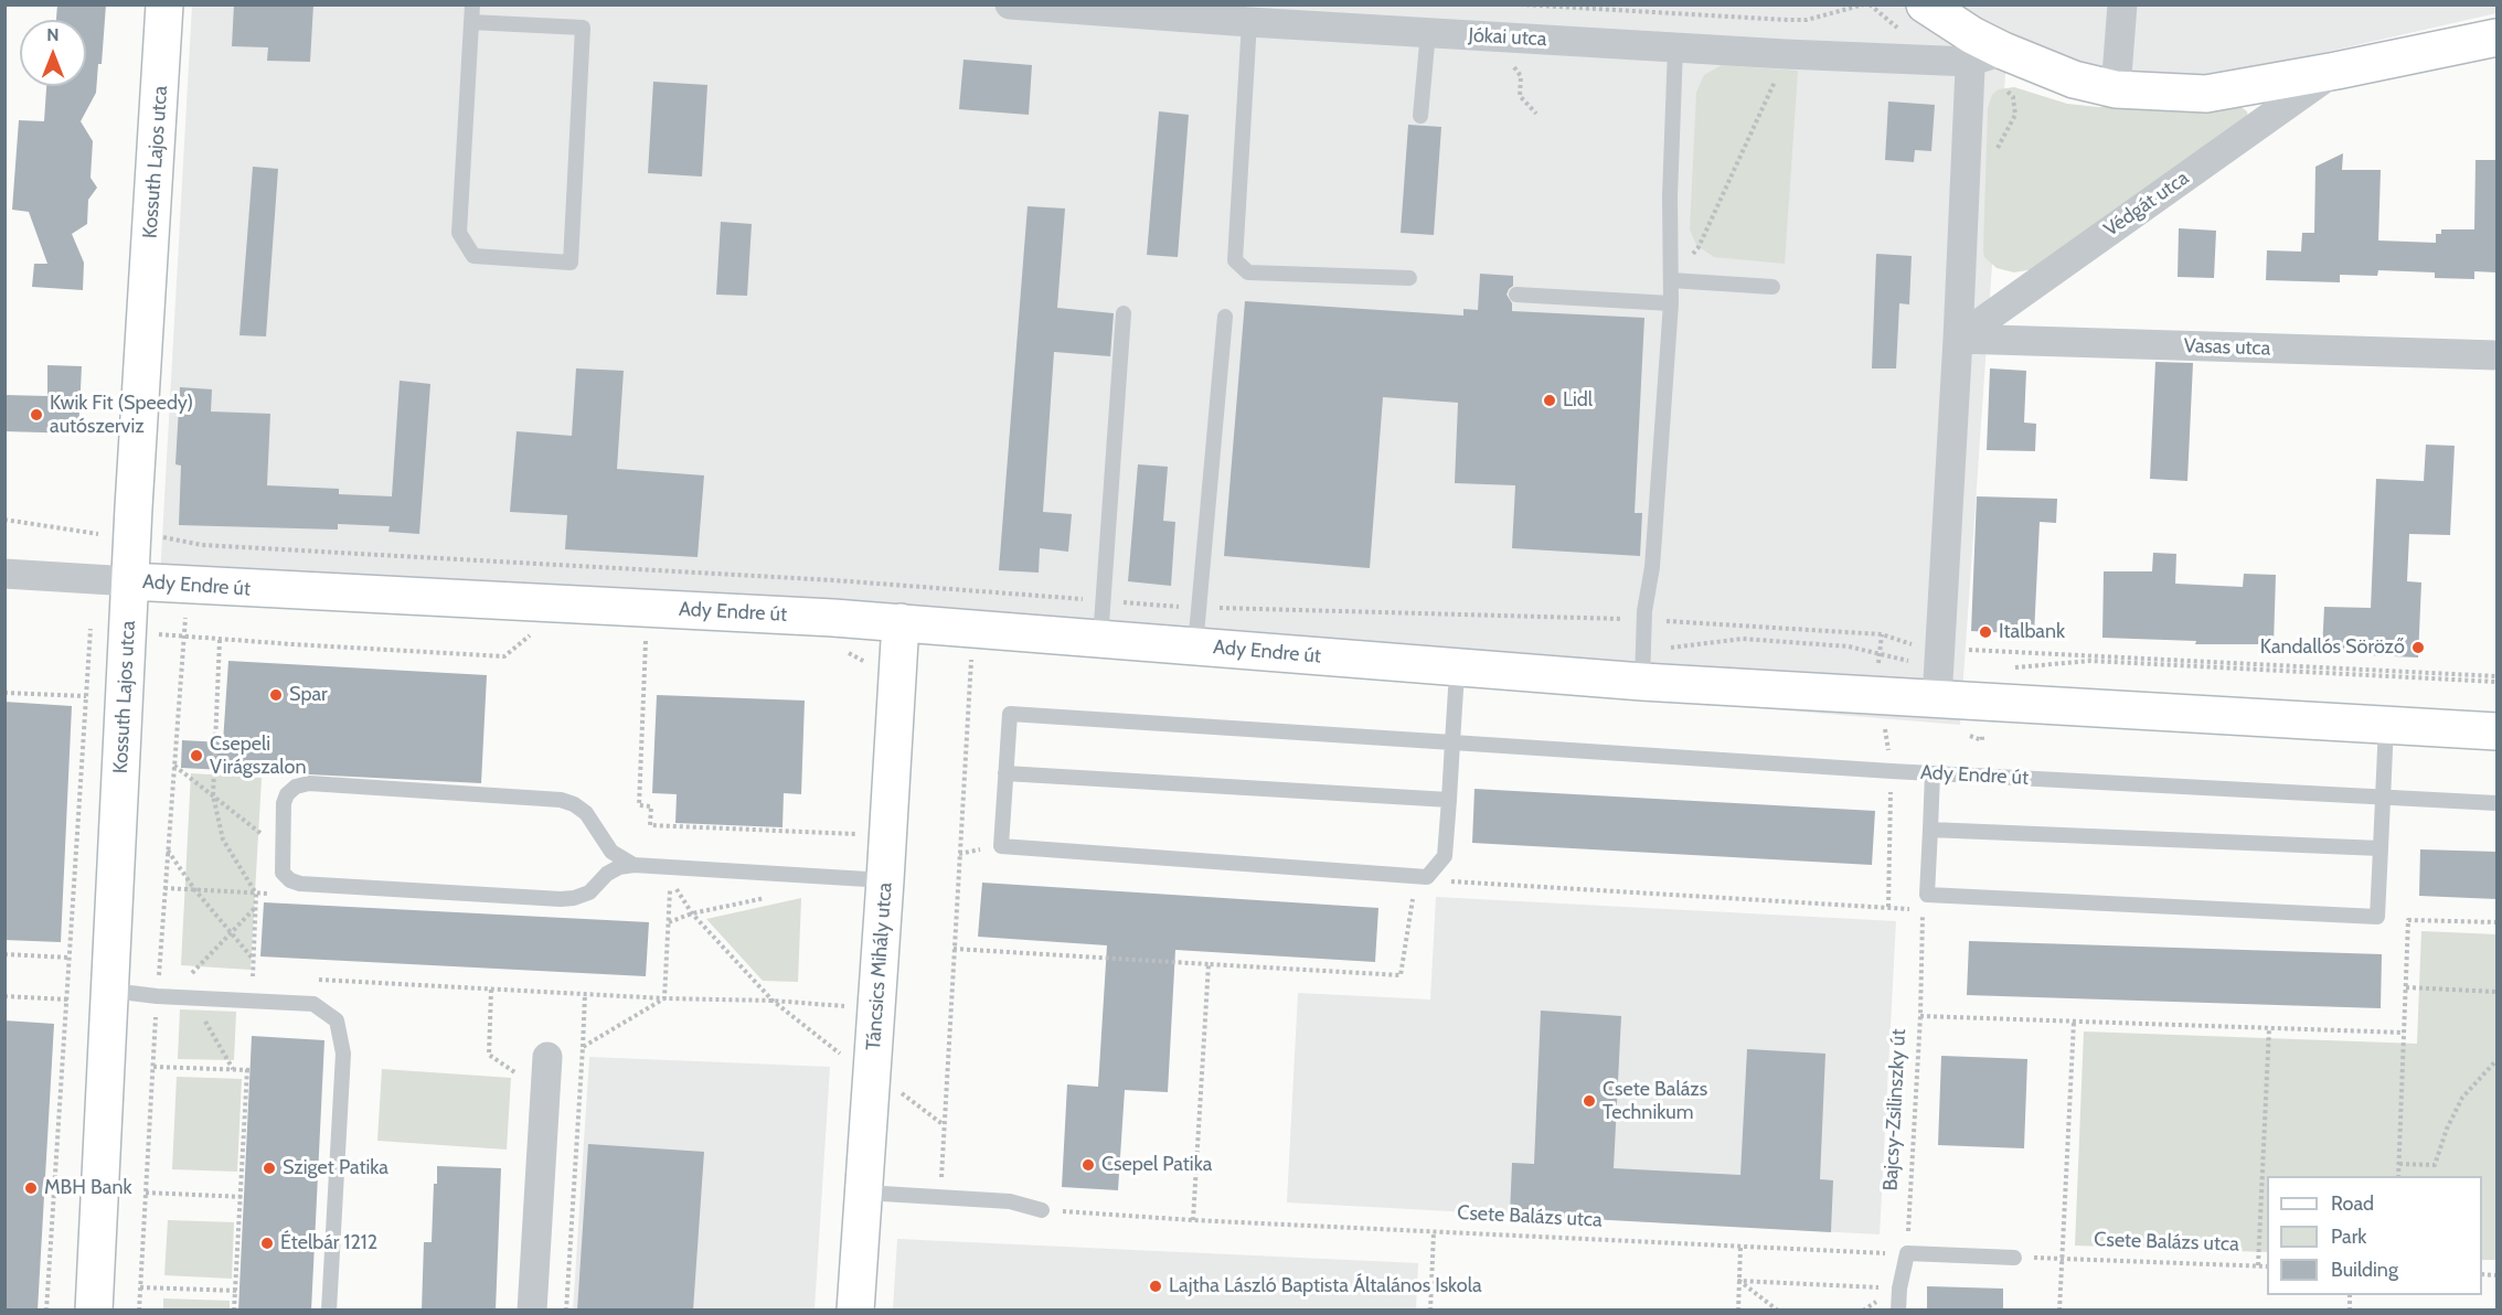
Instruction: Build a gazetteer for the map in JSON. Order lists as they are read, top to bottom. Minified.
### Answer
{"streets":{"street":["Jókai utca","Kossuth Lajos utca","Védgát utca","Vasas utca","Ady Endre út","Táncsics Mihály utca"],"path":["Bajcsy-Zsilinszky út","Csete Balázs utca"]},"crossings":[["Jókai utca","Védgát utca"],["Kossuth Lajos utca","Ady Endre út"],["Védgát utca","Vasas utca"],["Ady Endre út","Táncsics Mihály utca"],["Bajcsy-Zsilinszky út","Csete Balázs utca"]],"places":["Lidl","Kwik Fit (Speedy) autószerviz","Italbank","Kandallós Söröző","Spar","Csepeli Virágszalon","Csete Balázs Technikum","Csepel Patika","Sziget Patika","MBH Bank","Ételbár 1212","Lajtha László Baptista Általános Iskola"],"legend":["Road","Park","Building"],"north":"top"}
